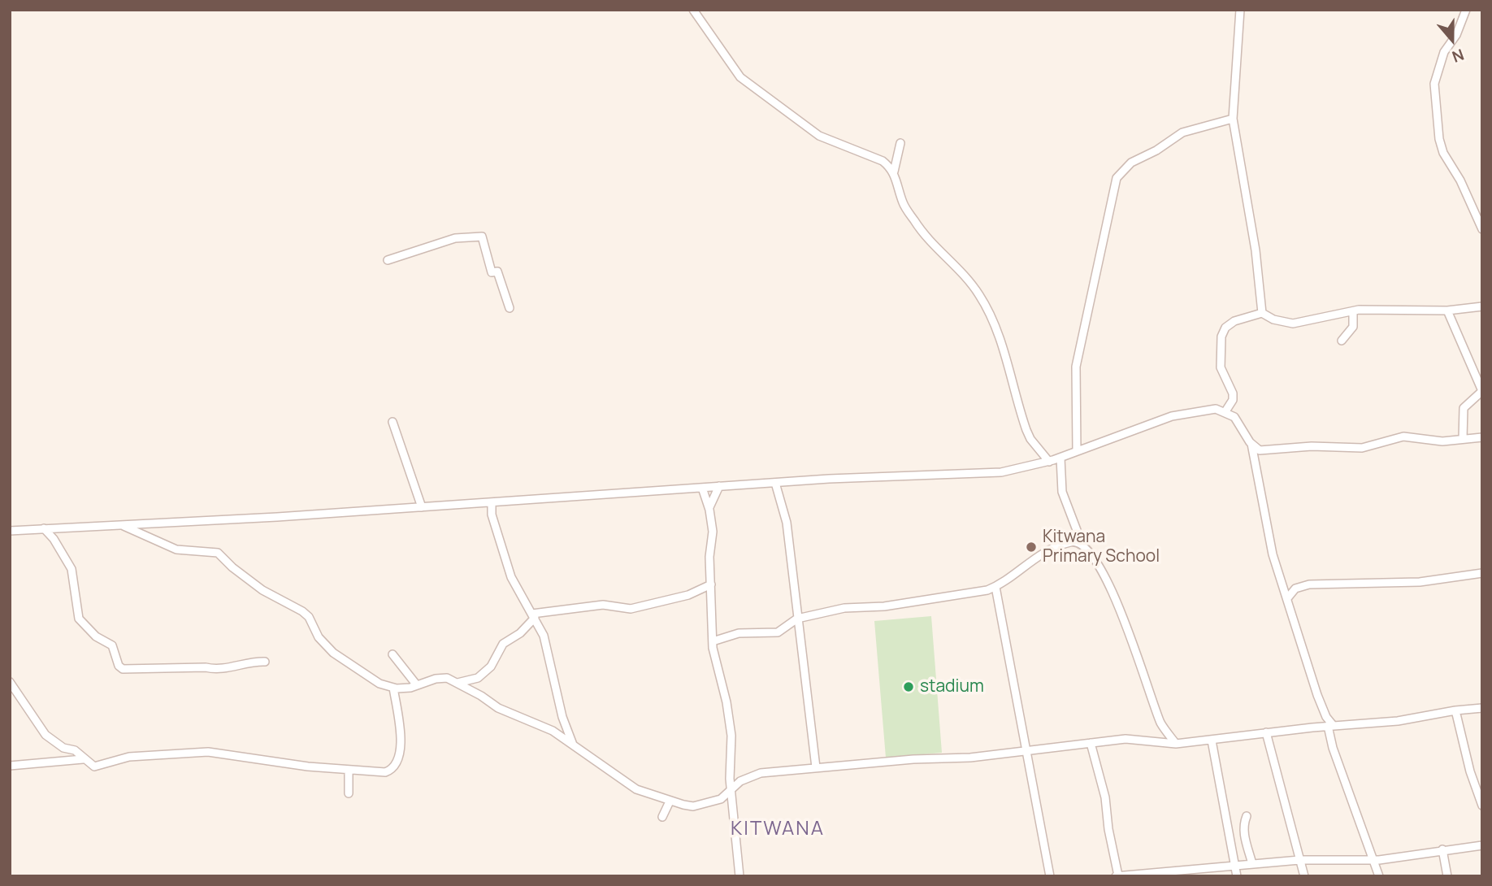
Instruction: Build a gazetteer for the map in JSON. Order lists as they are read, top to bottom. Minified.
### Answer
{"districts":["KITWANA"],"places":["Kitwana Primary School","stadium"],"north":"bottom"}
